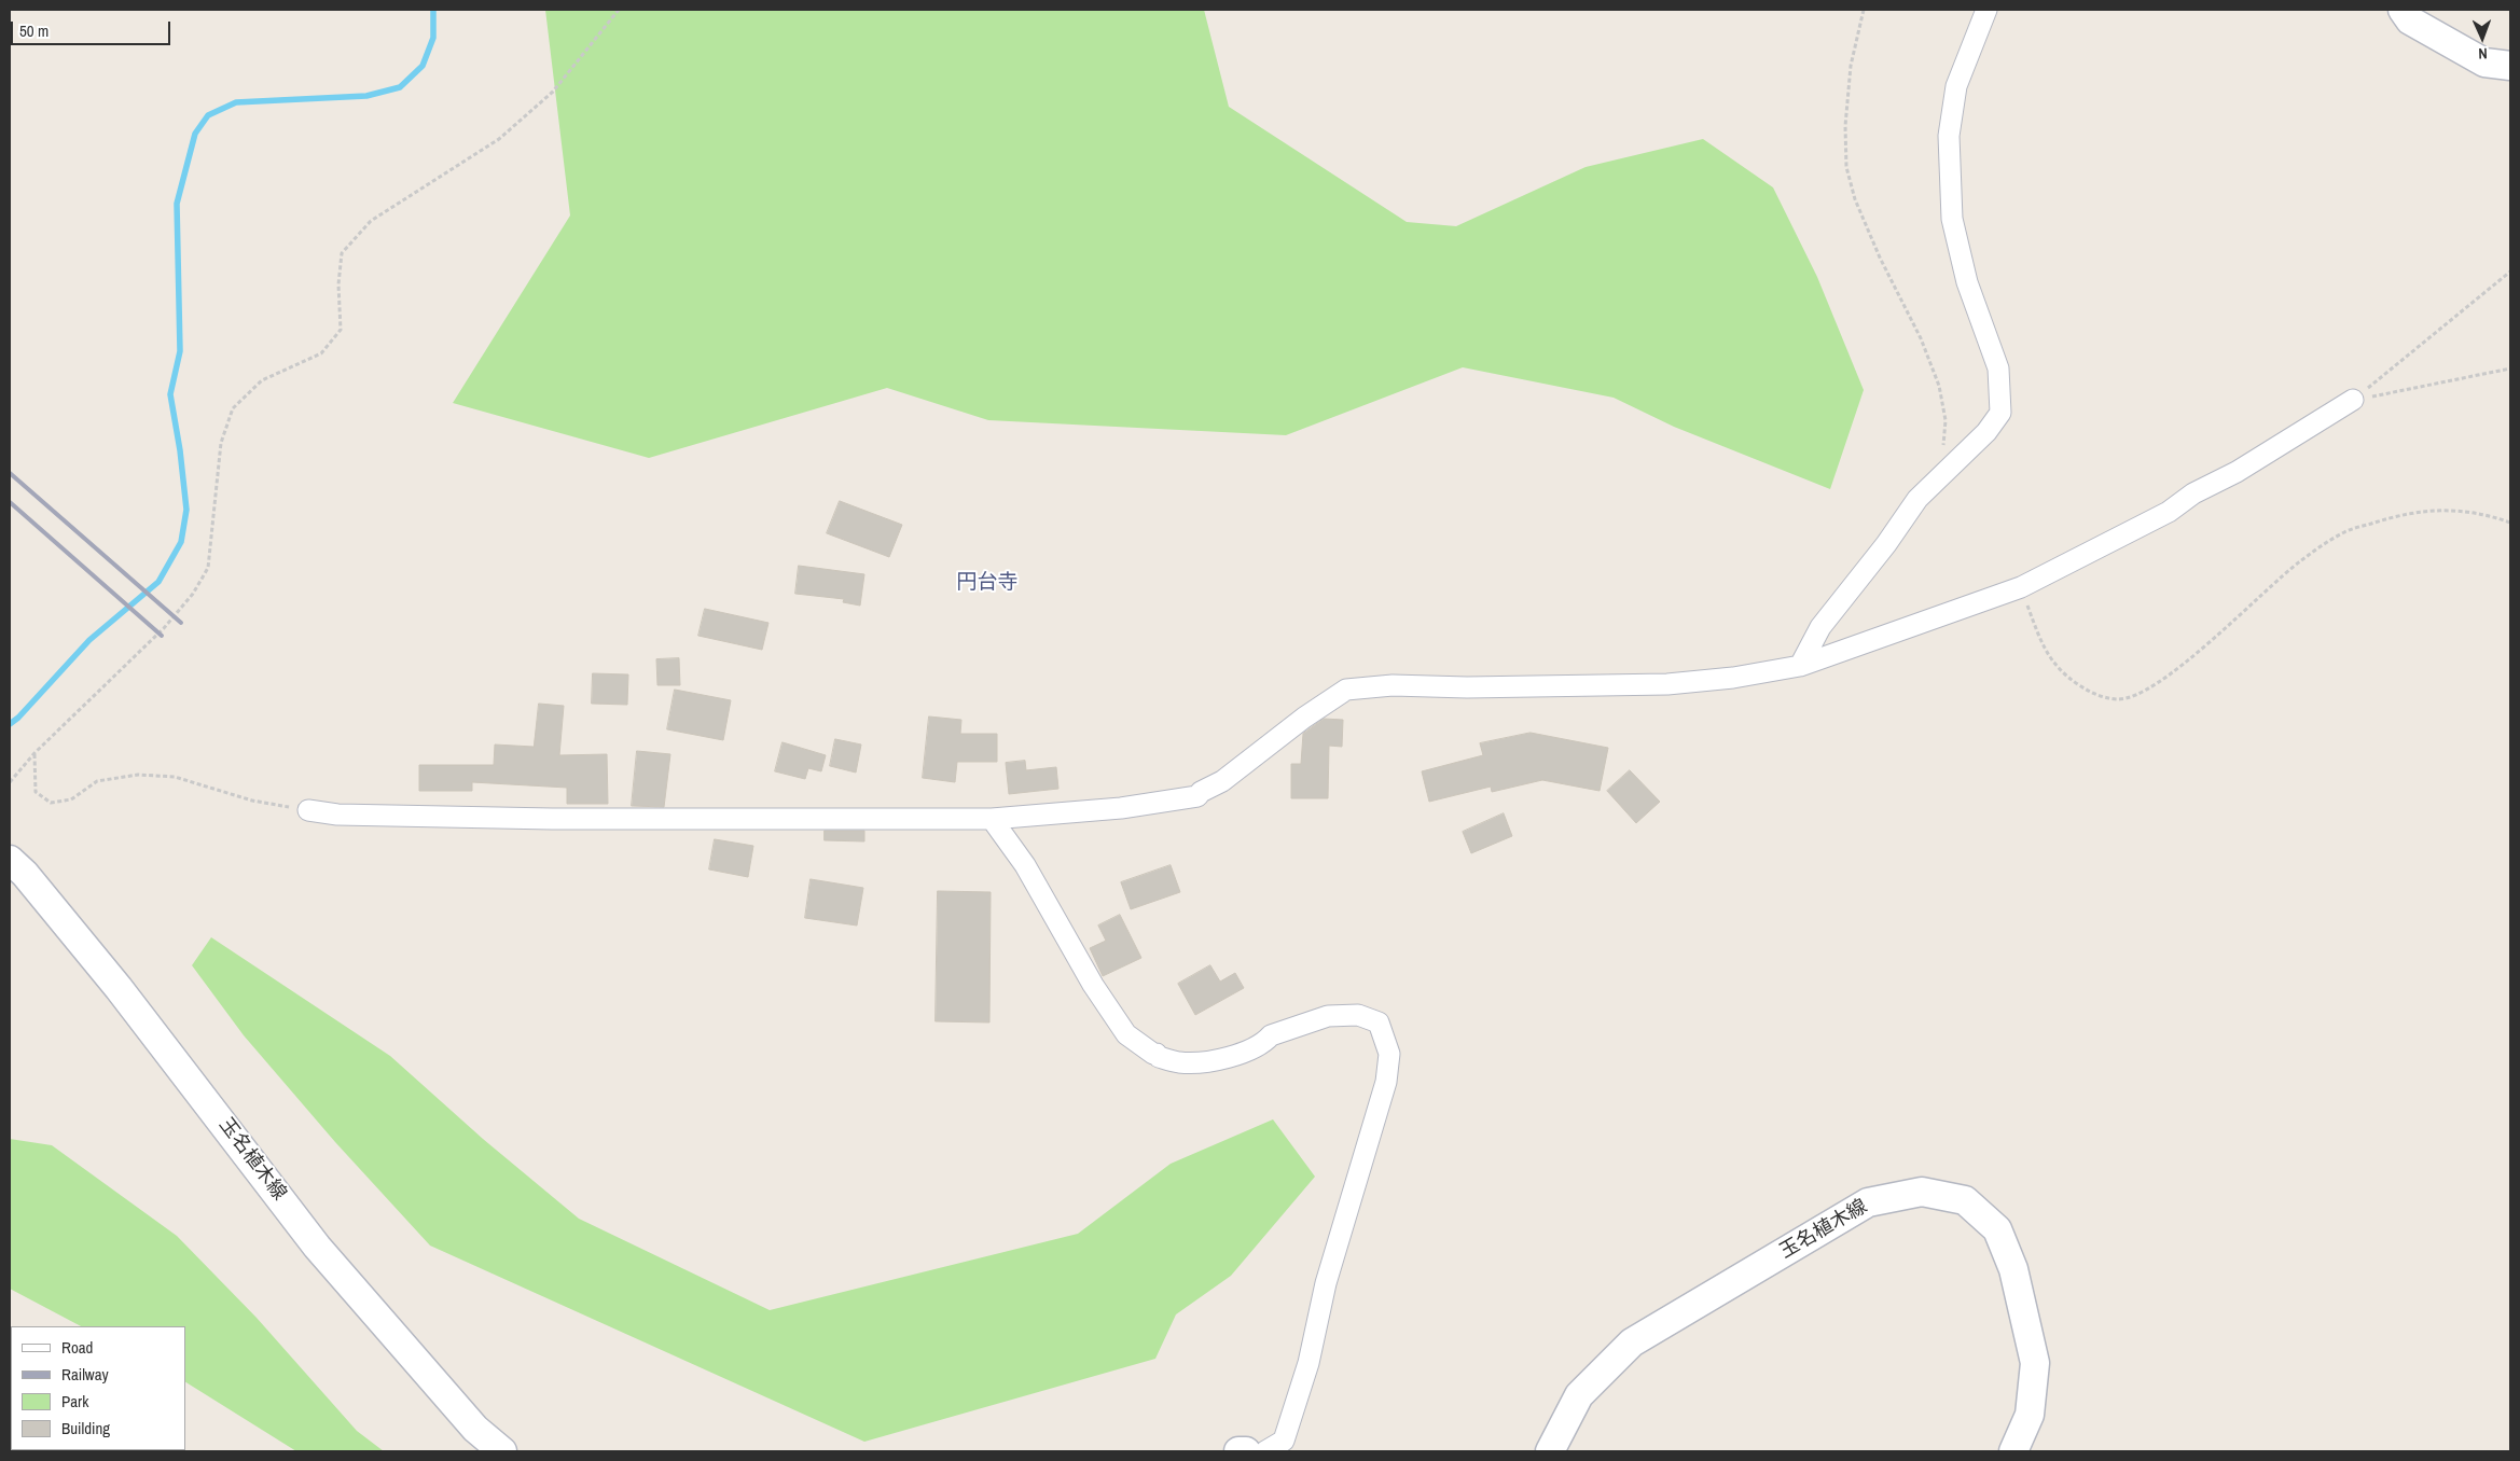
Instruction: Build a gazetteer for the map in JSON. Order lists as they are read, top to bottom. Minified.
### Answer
{"streets":{"main road":["玉名植木線"]},"districts":["円台寺"],"legend":["Road","Railway","Park","Building"],"scale_bar":"50 m","north":"bottom"}
